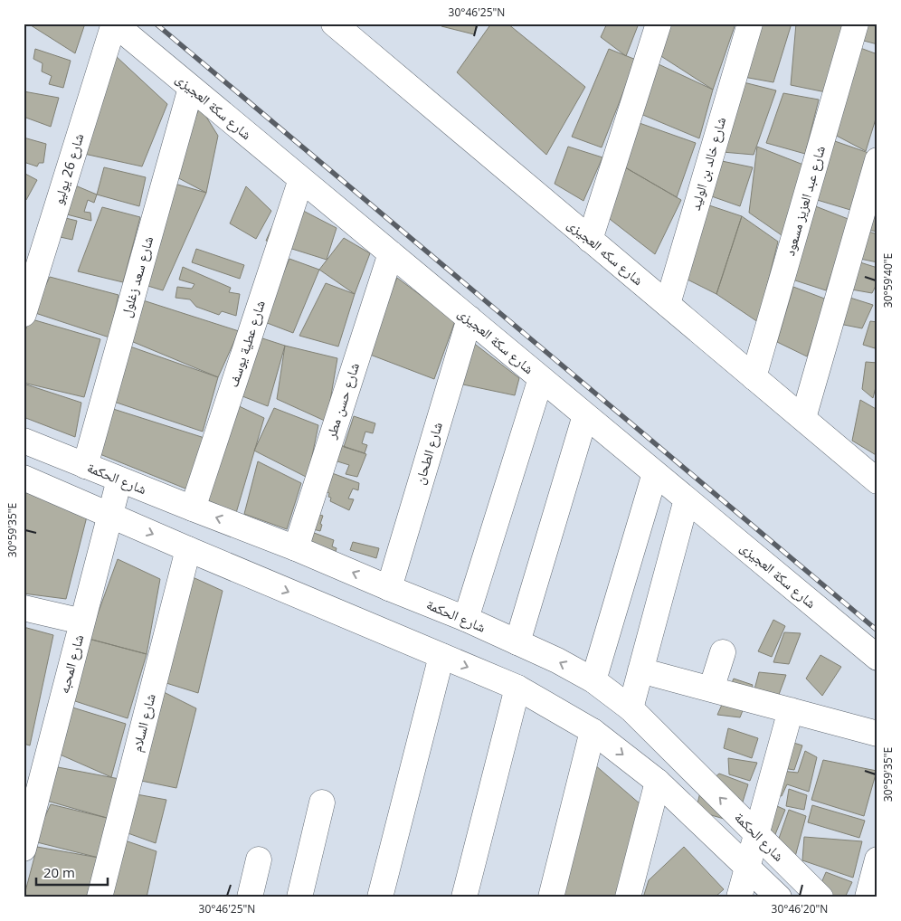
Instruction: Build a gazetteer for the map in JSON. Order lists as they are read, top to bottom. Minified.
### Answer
{"streets":{"street":["شارع سكة العجيزى","شارع خالد بن الوليد","شارع 26 يوليو","شارع عبد العزيز مسعود","شارع سكه العجيزى","شارع سعد زغلول","شارع عطية يوسف","شارع حسن مطر","شارع الطحان","شارع الحكمة","شارع المحبه","شارع السلام"]},"crossings":[["شارع سكة العجيزى","شارع 26 يوليو"],["شارع سكة العجيزى","شارع سعد زغلول"],["شارع سكة العجيزى","شارع عطية يوسف"],["شارع سكة العجيزى","شارع حسن مطر"],["شارع سكة العجيزى","شارع الطحان"],["شارع خالد بن الوليد","شارع سكه العجيزى"],["شارع عبد العزيز مسعود","شارع سكه العجيزى"],["شارع سعد زغلول","شارع الحكمة"],["شارع عطية يوسف","شارع الحكمة"],["شارع حسن مطر","شارع الحكمة"],["شارع الطحان","شارع الحكمة"],["شارع الحكمة","شارع المحبه"]],"scale_bar":"20 m","coordinates":["30°46'25\"N","30°59'40\"E","30°59'35\"E","30°46'20\"N"]}
